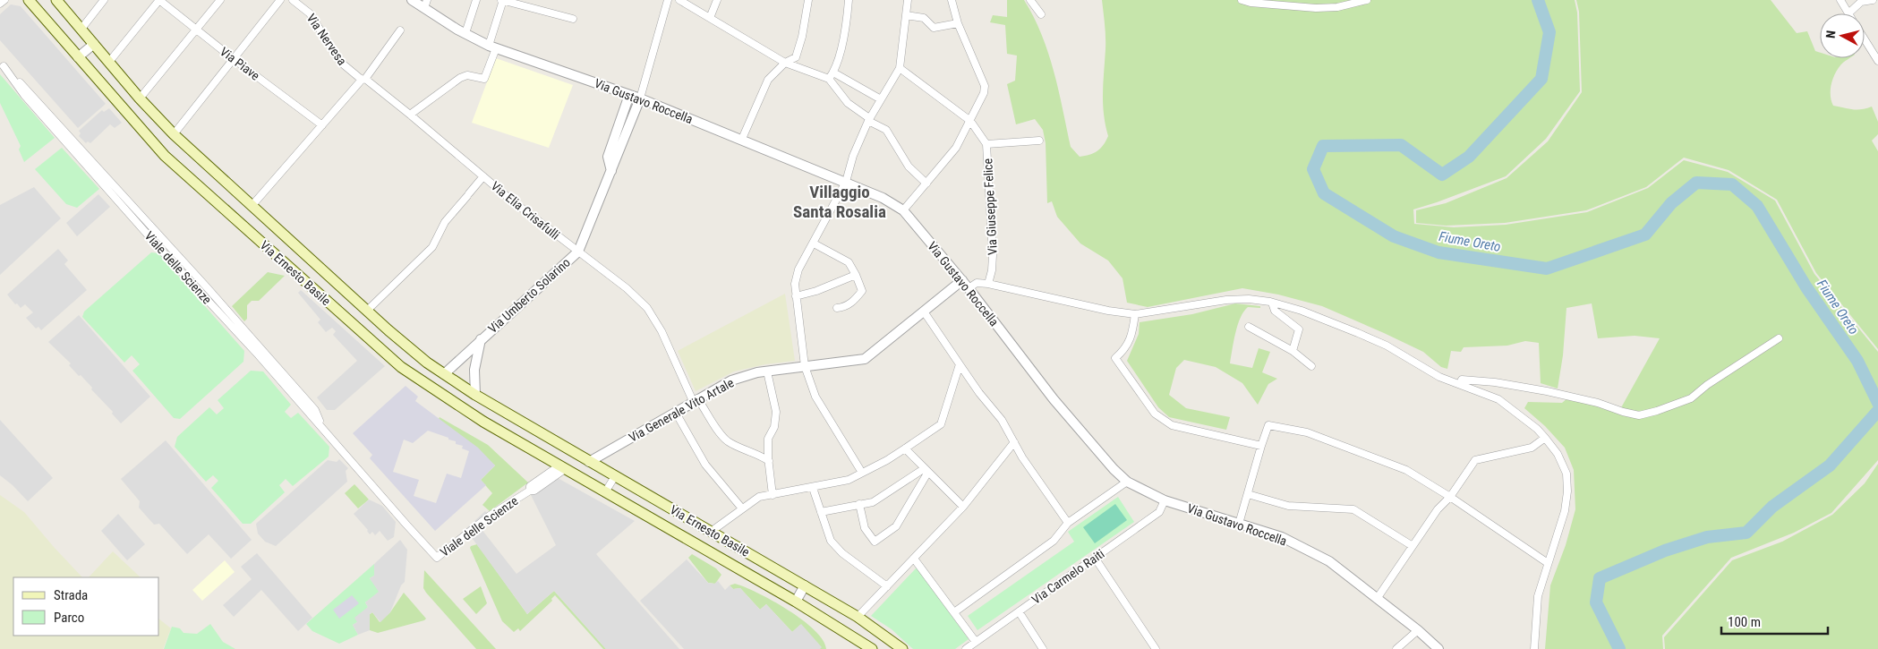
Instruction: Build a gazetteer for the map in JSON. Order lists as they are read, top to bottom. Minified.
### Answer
{"streets":{"main road":["Via Ernesto Basile"],"street":["Via Nervesa","Via Piave","Via Gustavo Roccella","Via Giuseppe Felice","Via Elia Crisafulli","Viale delle Scienze","Via Umberto Solarino","Via Generale Vito Artale","Via Carmelo Raiti"]},"crossings":[["Via Nervesa","Via Elia Crisafulli"],["Via Gustavo Roccella","Via Generale Vito Artale"],["Via Gustavo Roccella","Via Carmelo Raiti"],["Via Elia Crisafulli","Via Umberto Solarino"],["Via Elia Crisafulli","Via Generale Vito Artale"],["Viale delle Scienze","Via Ernesto Basile"],["Via Ernesto Basile","Via Umberto Solarino"],["Via Ernesto Basile","Via Generale Vito Artale"]],"districts":["Villaggio Santa Rosalia"],"water":["Fiume Oreto"],"legend":["Strada","Parco"],"scale_bar":"100 m","north":"left"}
